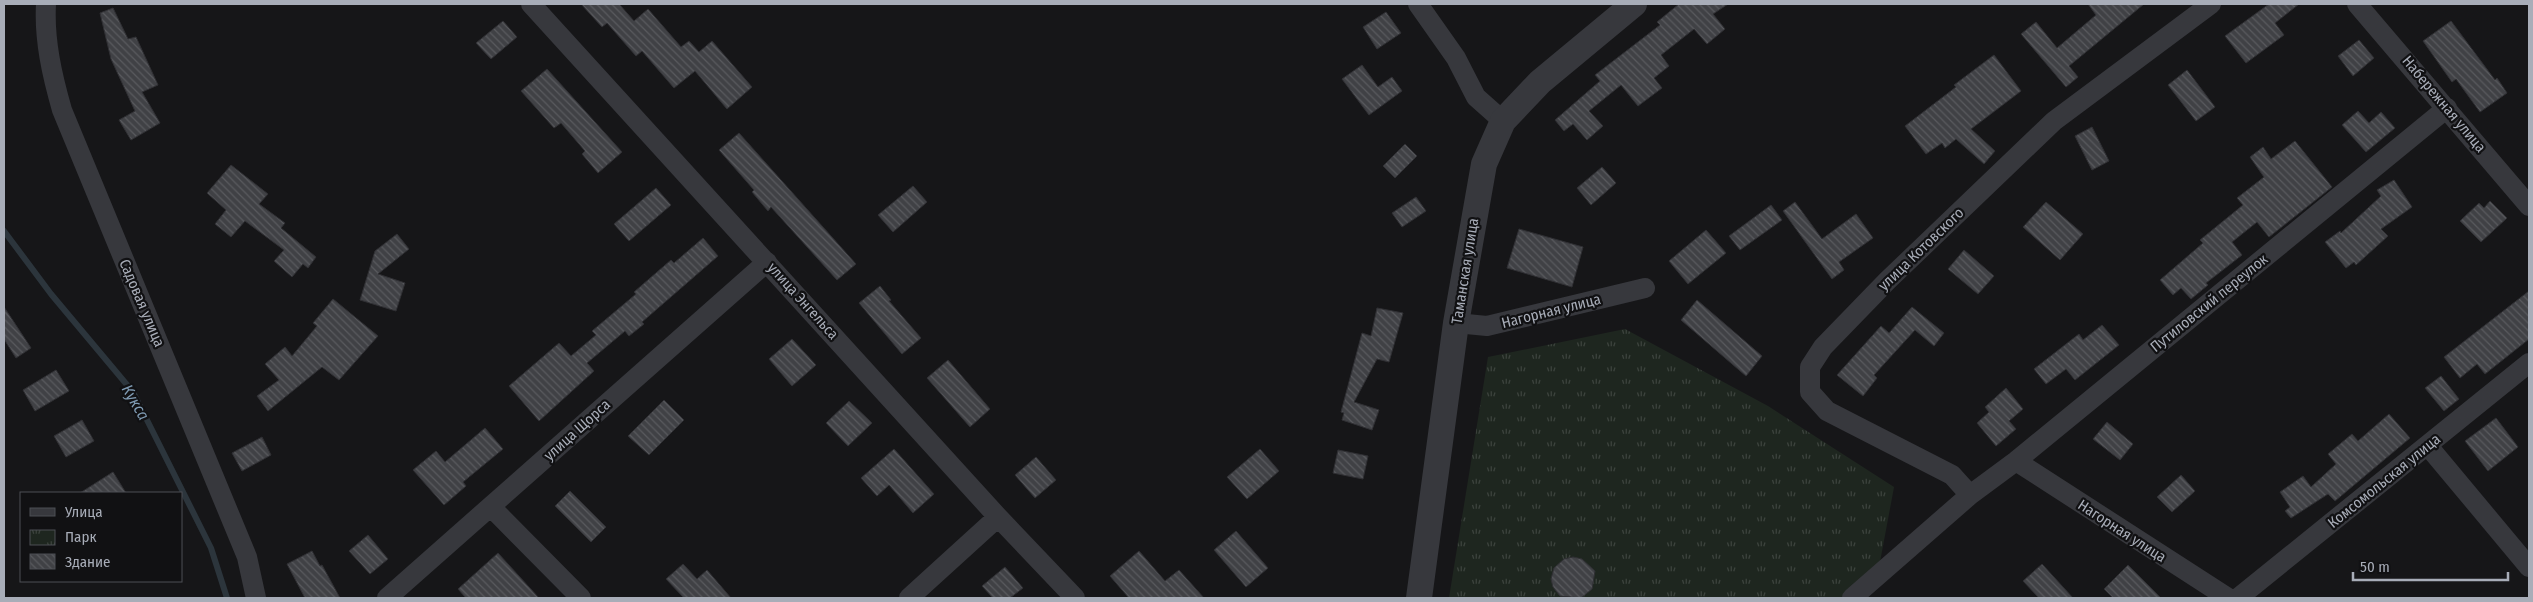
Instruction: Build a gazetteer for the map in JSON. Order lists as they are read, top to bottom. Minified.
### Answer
{"streets":{"street":["Набережная улица","улица Котовского","Таманская улица","улица Энгельса","Садовая улица","Путиловский переулок","Нагорная улица","улица Щорса","Комсомольская улица"]},"crossings":[["Набережная улица","Путиловский переулок"],["улица Котовского","Путиловский переулок"],["Таманская улица","Нагорная улица"],["улица Энгельса","улица Щорса"],["Путиловский переулок","Нагорная улица"]],"water":["Кукса"],"legend":["Улица","Парк","Здание"],"scale_bar":"50 m"}
